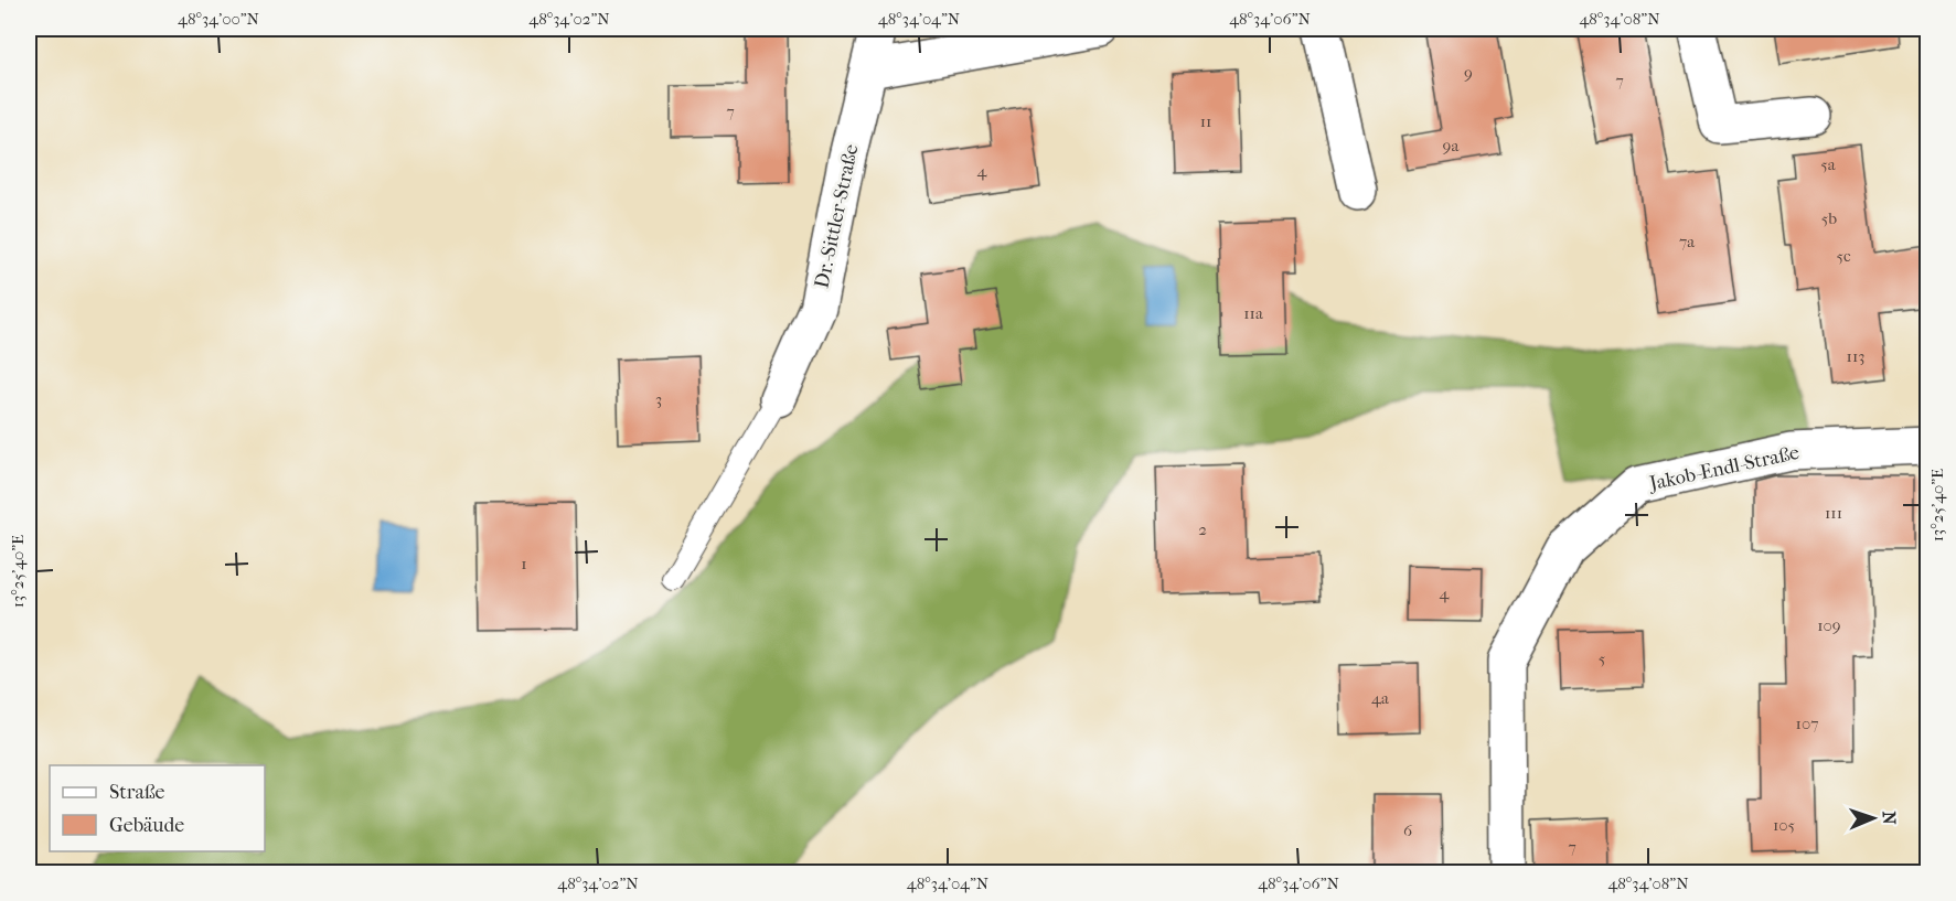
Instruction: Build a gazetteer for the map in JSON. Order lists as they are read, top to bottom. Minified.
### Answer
{"streets":{"street":["Dr.-Sittler-Straße","Jakob-Endl-Straße"]},"house_numbers":["9","7","7","11","9a","5a","4","5b","7a","5c","11a","113","3","111","2","1","4","109","5","4a","107","105","6","7"],"legend":["Straße","Gebäude"],"north":"right","coordinates":["48°34'00\"N","48°34'02\"N","48°34'04\"N","48°34'06\"N","48°34'08\"N","13°25'40\"E"]}
